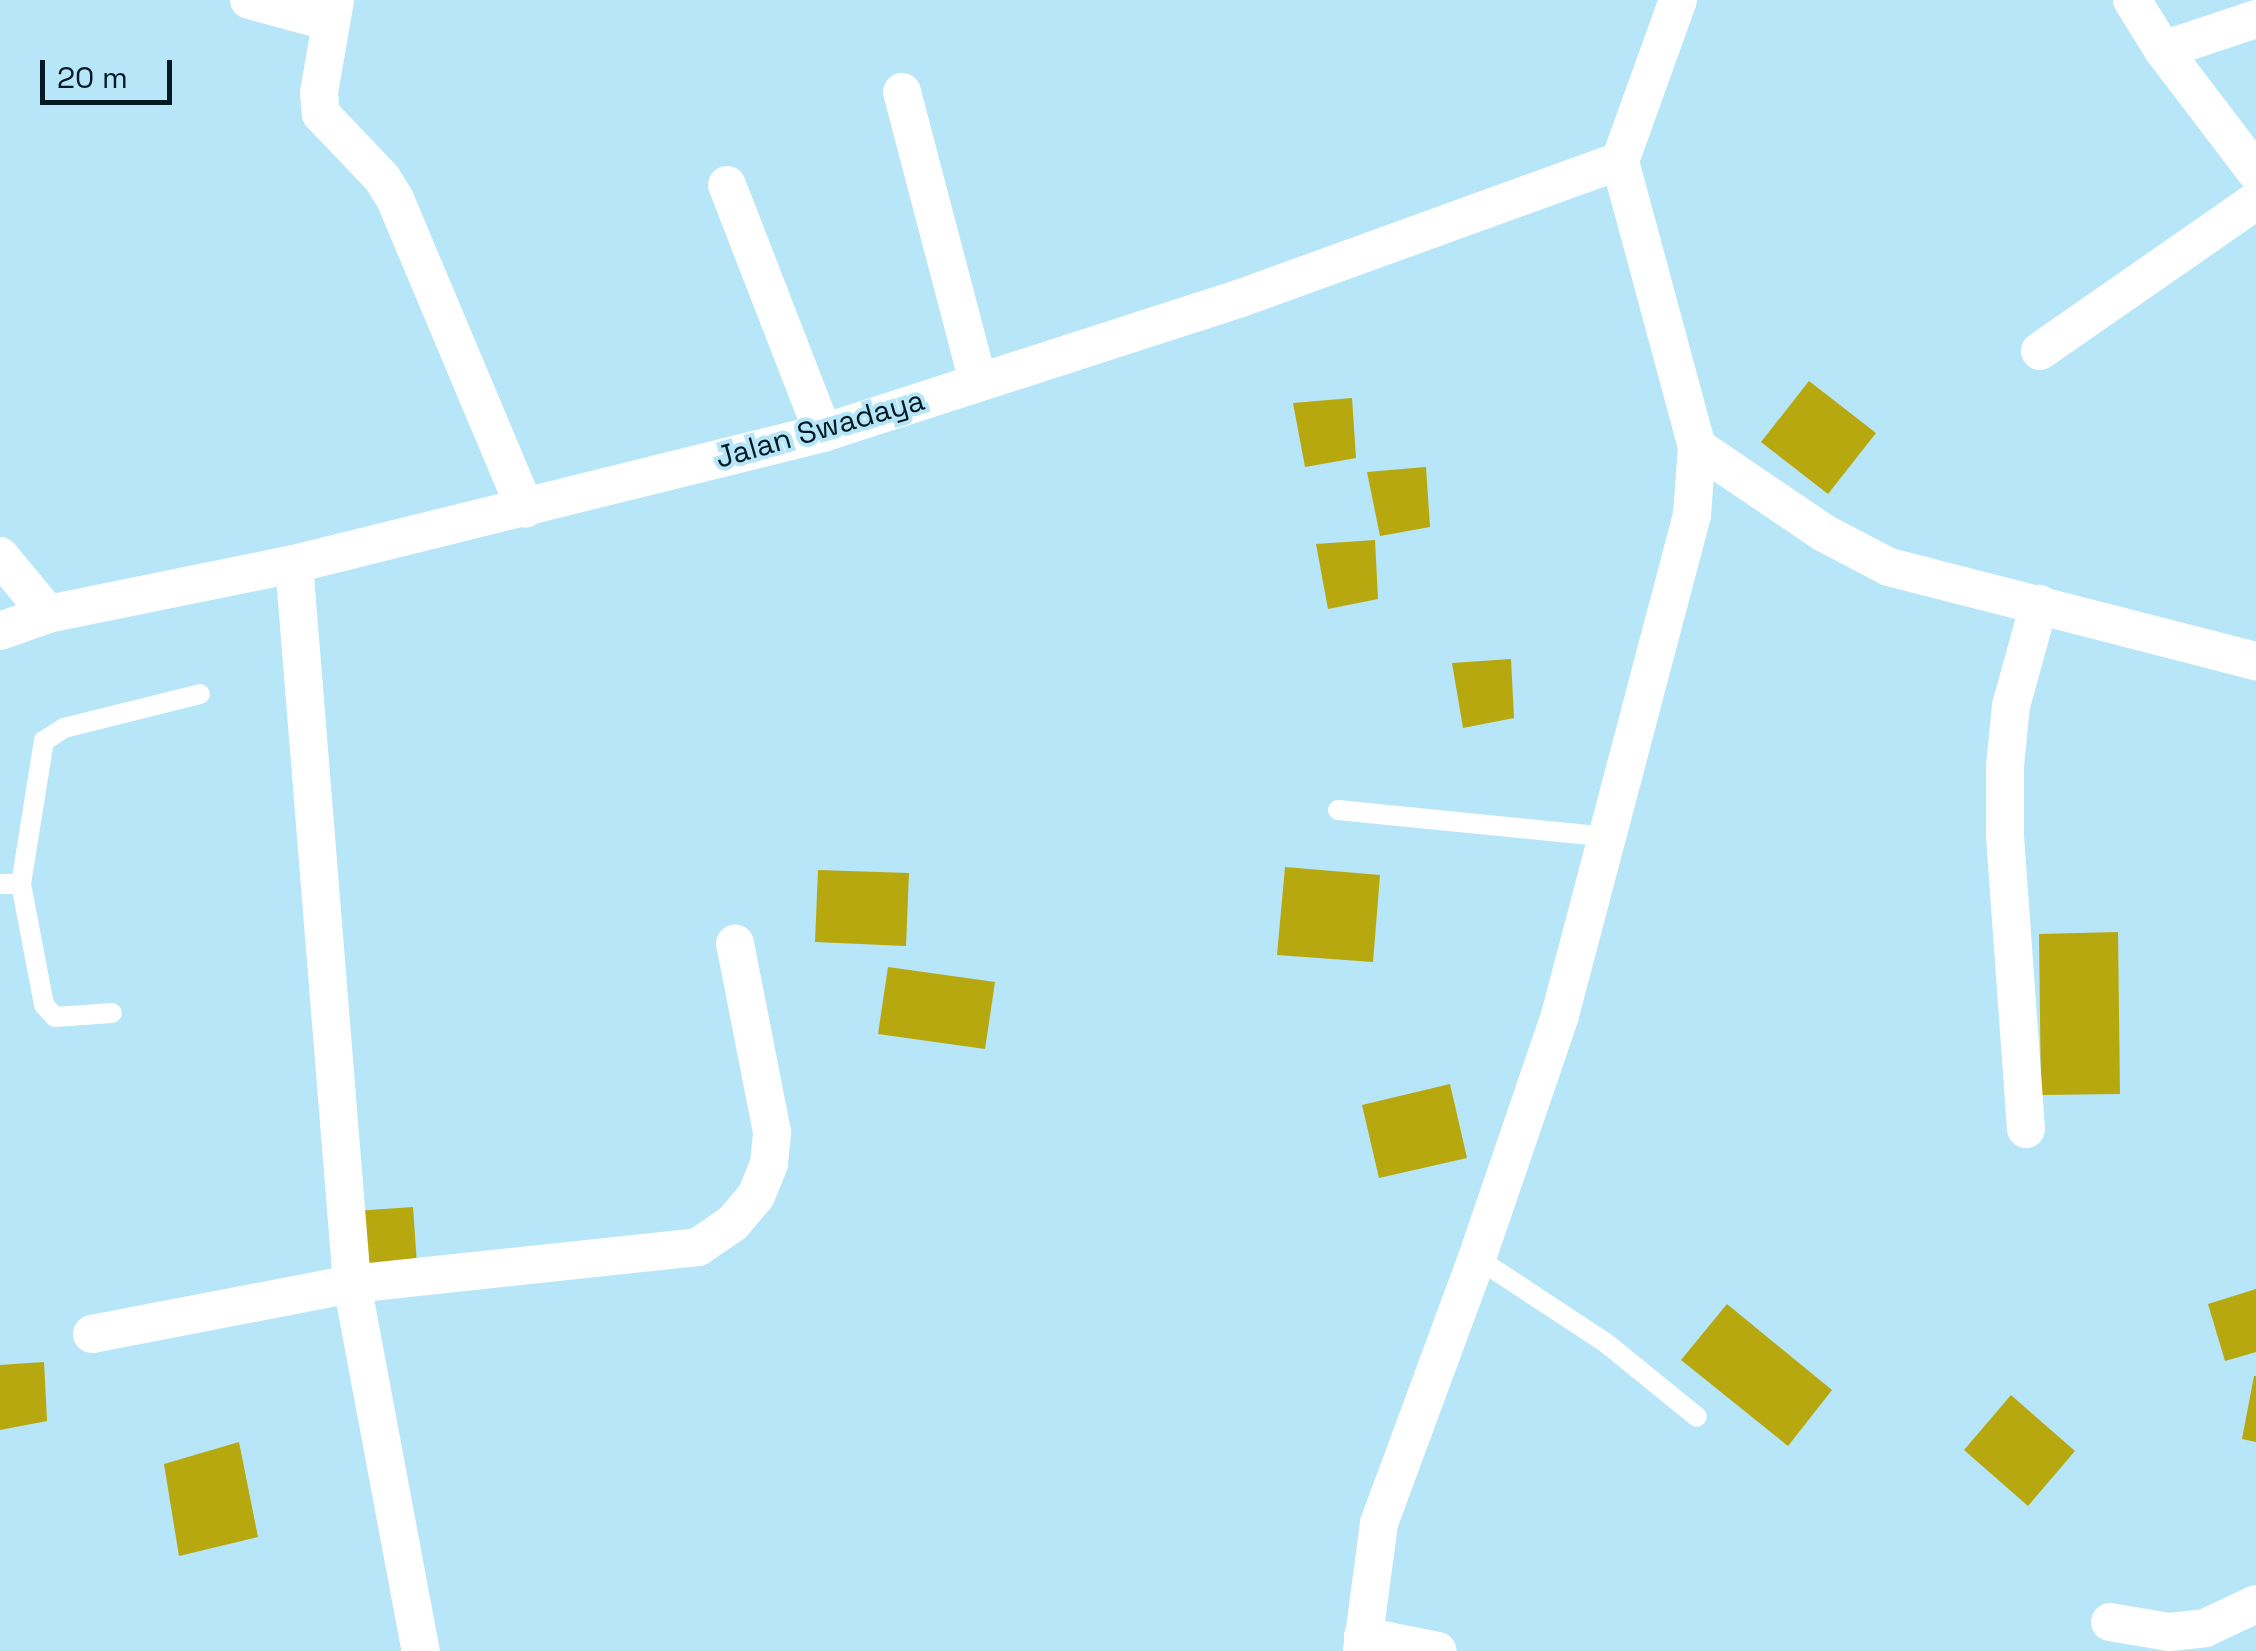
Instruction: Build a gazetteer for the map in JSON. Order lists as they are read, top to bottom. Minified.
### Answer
{"streets":{"street":["Jalan Swadaya"]},"scale_bar":"20 m"}
